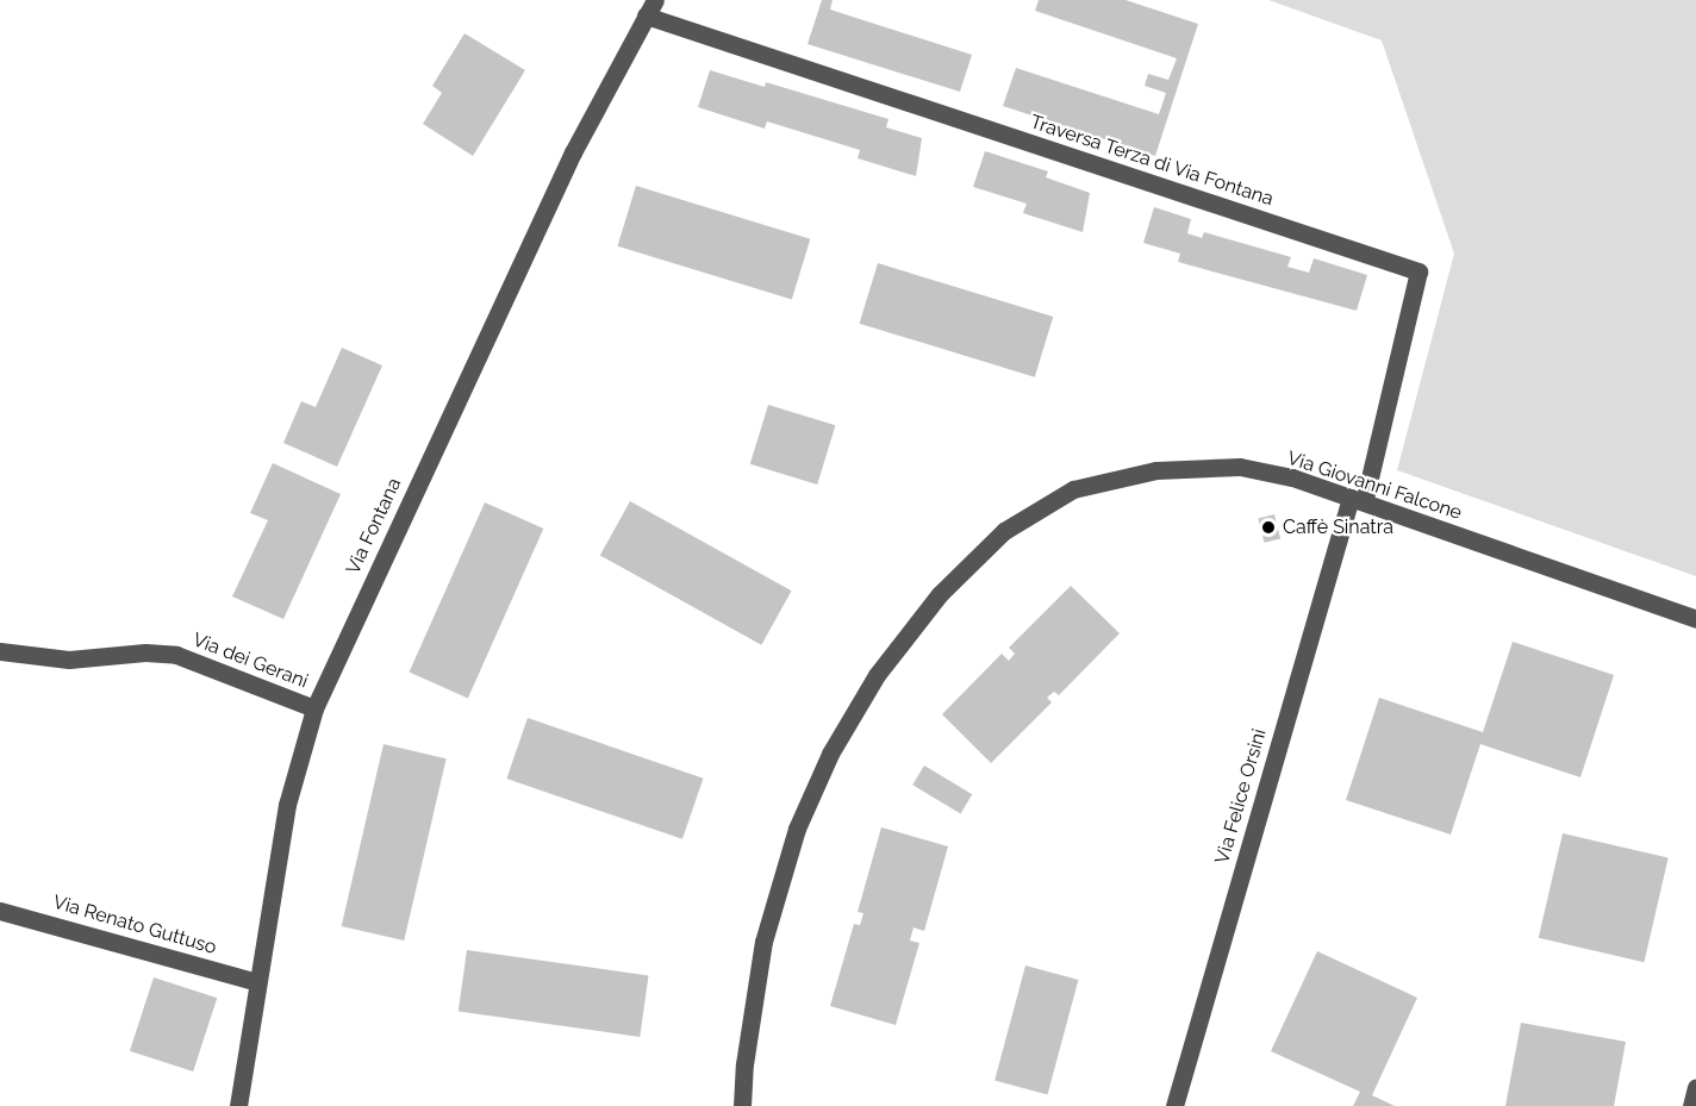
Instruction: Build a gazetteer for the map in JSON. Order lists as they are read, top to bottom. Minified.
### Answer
{"streets":{"street":["Traversa Terza di Via Fontana","Via Giovanni Falcone","Via Fontana","Via dei Gerani","Via Felice Orsini","Via Renato Guttuso"]},"crossings":[["Traversa Terza di Via Fontana","Via Giovanni Falcone"],["Traversa Terza di Via Fontana","Via Fontana"],["Traversa Terza di Via Fontana","Via Felice Orsini"],["Via Giovanni Falcone","Via Felice Orsini"],["Via Fontana","Via dei Gerani"],["Via Fontana","Via Renato Guttuso"]],"places":["Caffè Sinatra"]}
